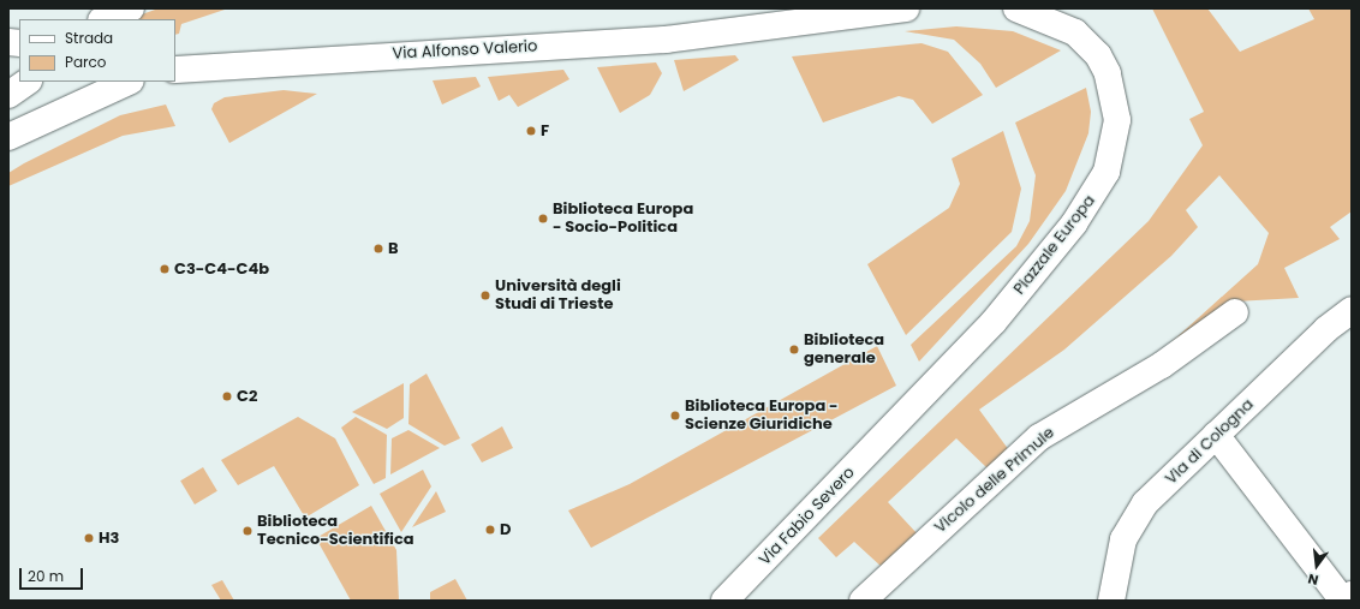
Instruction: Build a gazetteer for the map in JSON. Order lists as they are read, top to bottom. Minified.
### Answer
{"streets":{"main road":["Via Alfonso Valerio","Piazzale Europa","Via di Cologna","Vicolo delle Primule","Via Fabio Severo"]},"crossings":[["Piazzale Europa","Via Fabio Severo"]],"places":["F","Biblioteca Europa - Socio-Politica","B","C3-C4-C4b","Università degli Studi di Trieste","Biblioteca generale","C2","Biblioteca Europa - Scienze Giuridiche","D","Biblioteca Tecnico-Scientifica","H3"],"legend":["Strada","Parco"],"scale_bar":"20 m","north":"bottom"}
